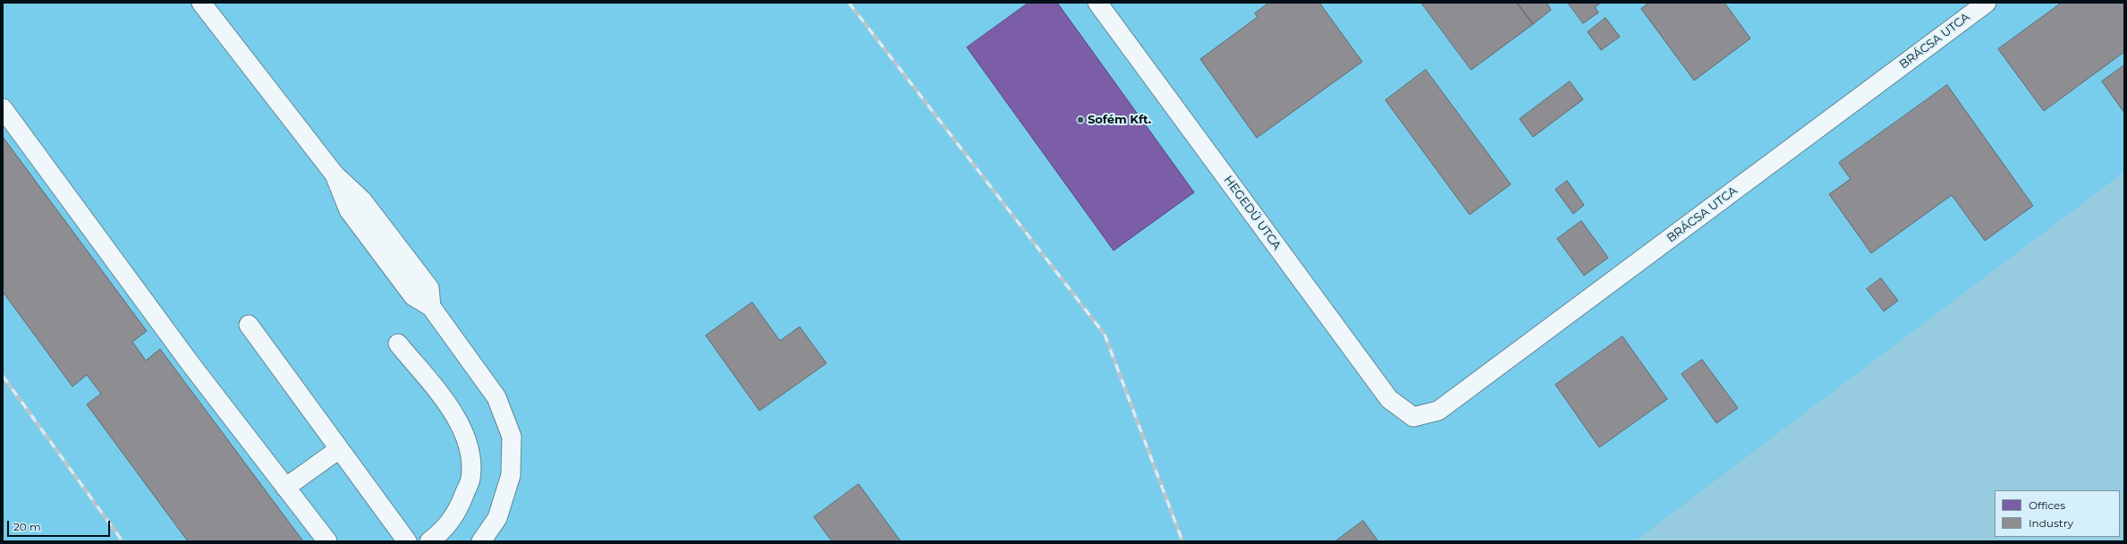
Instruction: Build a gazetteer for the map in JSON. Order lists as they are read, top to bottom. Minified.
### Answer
{"streets":{"lane":["BRÁCSA UTCA","HEGEDŰ UTCA"]},"crossings":[["BRÁCSA UTCA","HEGEDŰ UTCA"]],"places":["Sofém Kft."],"legend":["Offices","Industry"],"scale_bar":"20 m"}
